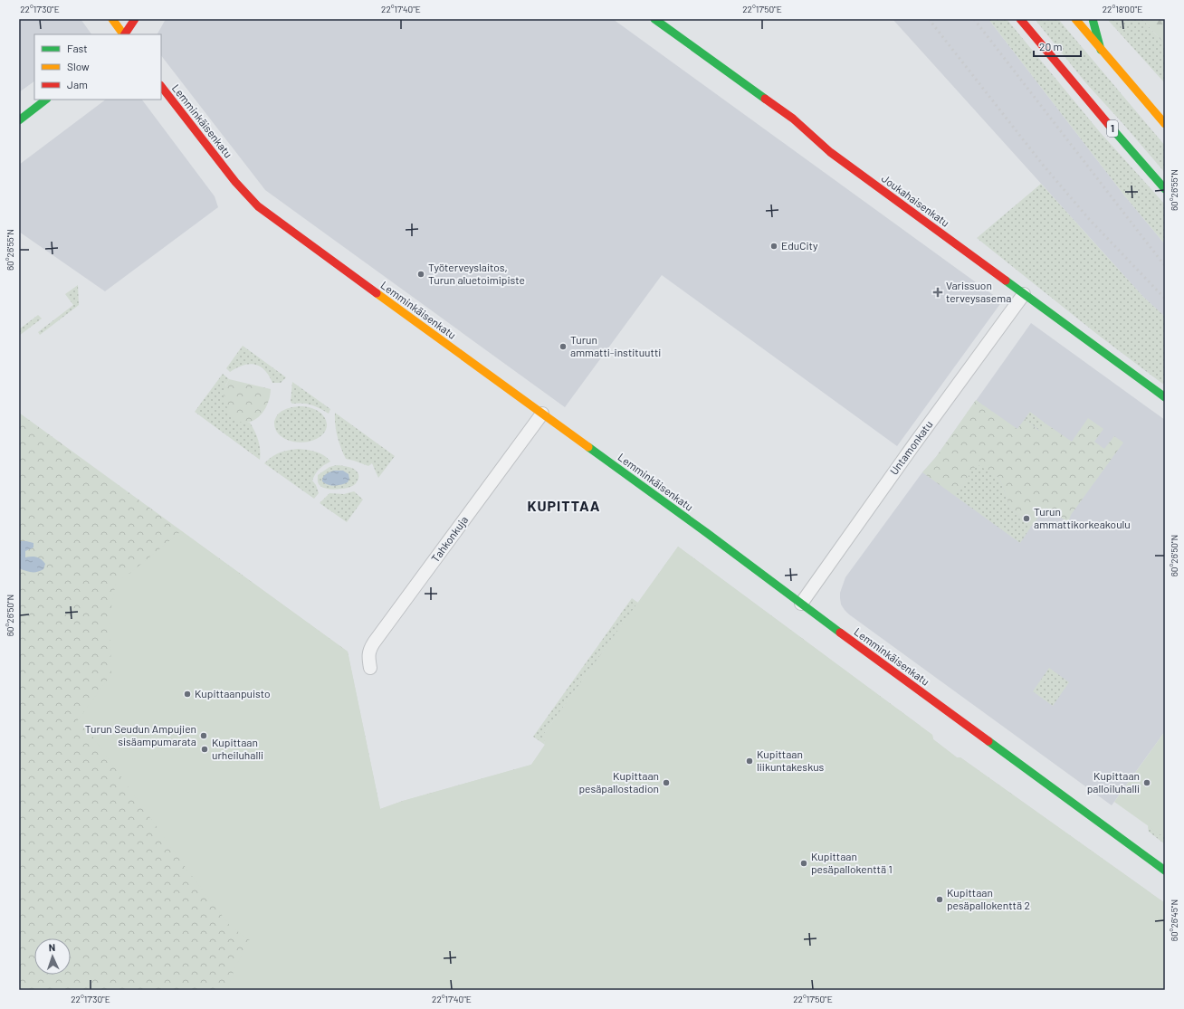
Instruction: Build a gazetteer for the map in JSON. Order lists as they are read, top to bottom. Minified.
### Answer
{"streets":{"main road":["Lemminkäisenkatu","1","Joukahaisenkatu"],"street":["Untamonkatu","Tahkonkuja"]},"crossings":[["Lemminkäisenkatu","Untamonkatu"],["Lemminkäisenkatu","Tahkonkuja"],["Joukahaisenkatu","Untamonkatu"]],"districts":["KUPITTAA"],"places":{"other":["EduCity","Työterveyslaitos, Turun aluetoimipiste","Turun ammatti-instituutti","Turun ammattikorkeakoulu","Kupittaanpuisto","Turun Seudun Ampujien sisäampumarata","Kupittaan urheiluhalli","Kupittaan liikuntakeskus","Kupittaan pesäpallostadion","Kupittaan palloiluhalli","Kupittaan pesäpallokenttä 1","Kupittaan pesäpallokenttä 2"],"health":["Varissuon terveysasema"]},"legend":["Fast","Slow","Jam"],"scale_bar":"20 m","north":"top","coordinates":["22°17'30\"E","22°17'40\"E","22°17'50\"E","22°18'00\"E","60°26'55\"N","60°26'50\"N","60°26'45\"N"]}
